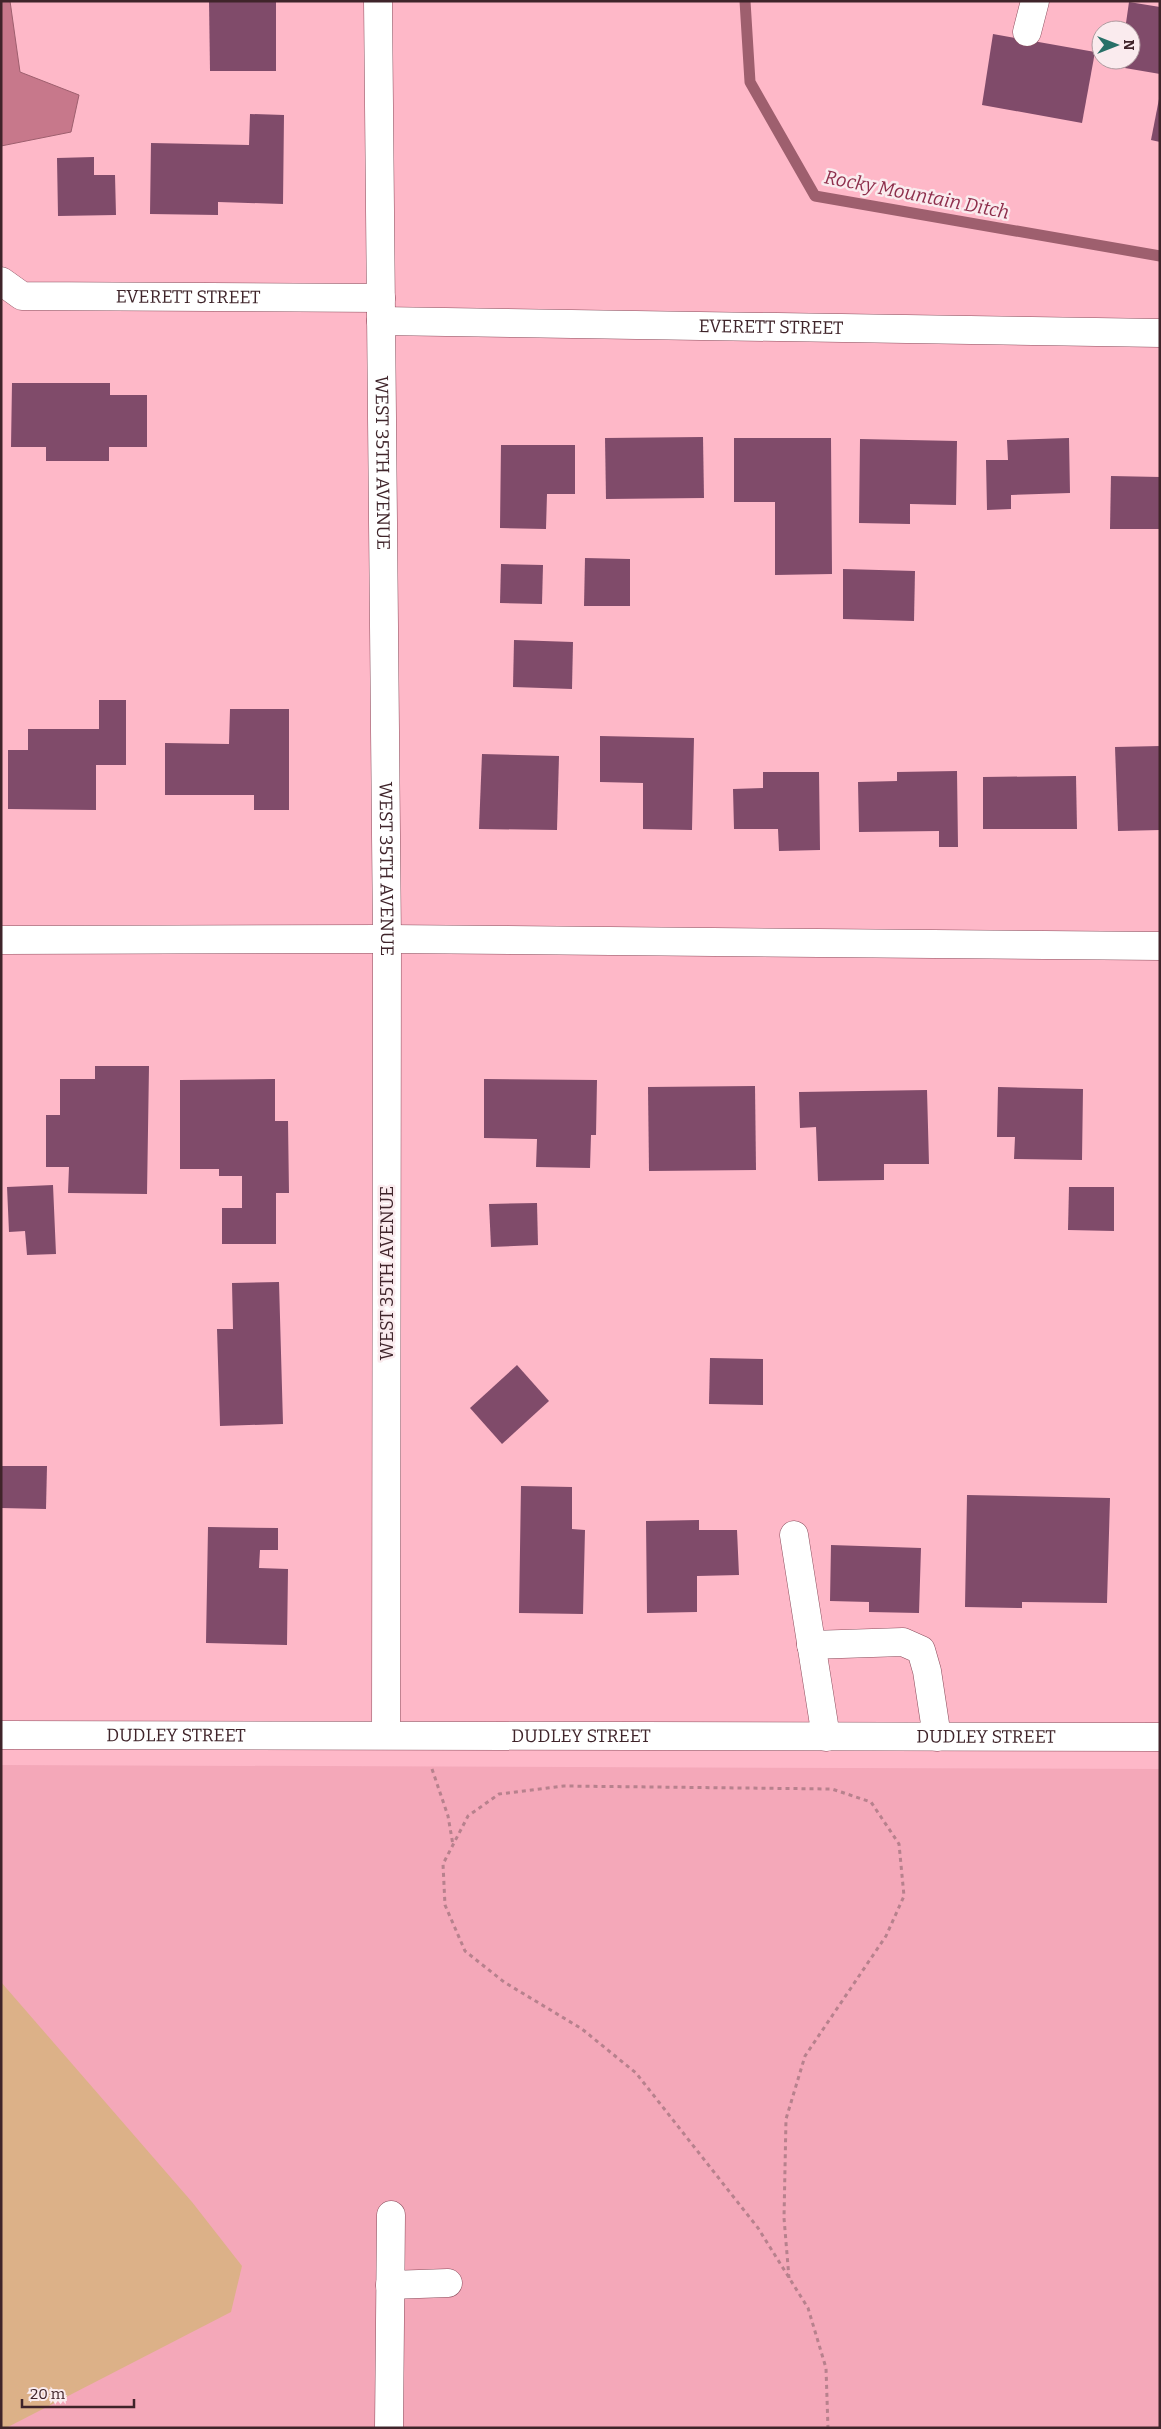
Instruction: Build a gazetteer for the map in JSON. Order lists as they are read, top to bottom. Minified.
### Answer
{"streets":{"street":["EVERETT STREET","WEST 35TH AVENUE","DUDLEY STREET"]},"crossings":[["EVERETT STREET","WEST 35TH AVENUE"],["WEST 35TH AVENUE","DUDLEY STREET"]],"water":["Rocky Mountain Ditch"],"scale_bar":"20 m","north":"right"}
